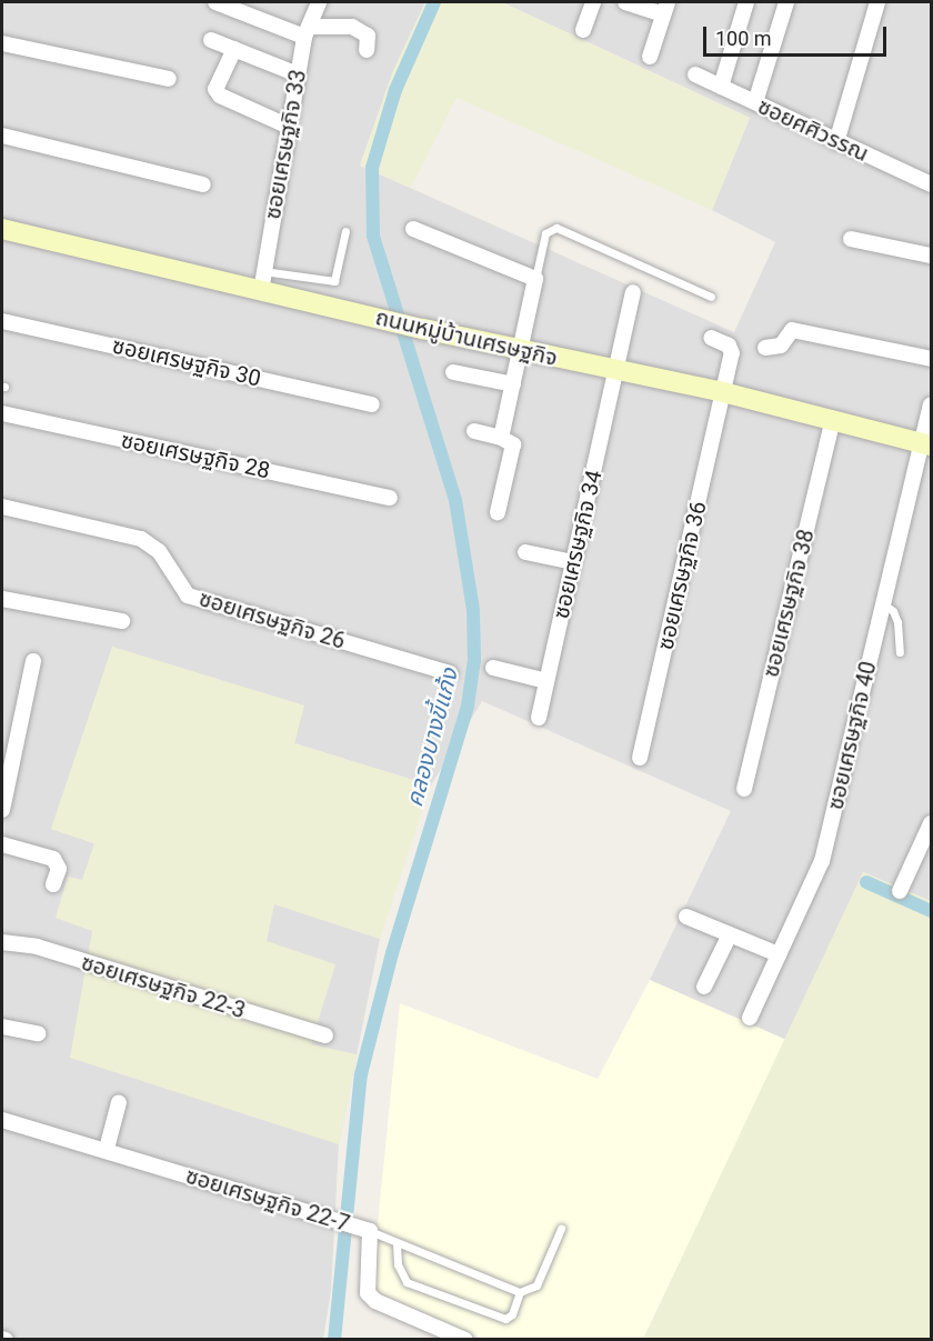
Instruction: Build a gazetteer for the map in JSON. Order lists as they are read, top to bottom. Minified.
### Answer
{"streets":{"street":["ซอยศศิวรรณ","ซอยเศรษฐกิจ 33","ถนนหมู่บ้านเศรษฐกิจ","ซอยเศรษฐกิจ 30","ซอยเศรษฐกิจ 28","ซอยเศรษฐกิจ 34","ซอยเศรษฐกิจ 36","ซอยเศรษฐกิจ 38","ซอยเศรษฐกิจ 26","ซอยเศรษฐกิจ 40","ซอยเศรษฐกิจ 22-3","ซอยเศรษฐกิจ 22-7"]},"crossings":[["ซอยเศรษฐกิจ 33","ถนนหมู่บ้านเศรษฐกิจ"],["ถนนหมู่บ้านเศรษฐกิจ","ซอยเศรษฐกิจ 34"],["ถนนหมู่บ้านเศรษฐกิจ","ซอยเศรษฐกิจ 36"],["ถนนหมู่บ้านเศรษฐกิจ","ซอยเศรษฐกิจ 38"],["ถนนหมู่บ้านเศรษฐกิจ","ซอยเศรษฐกิจ 40"]],"water":["คลองบางขี้แก้ง"],"scale_bar":"100 m"}
